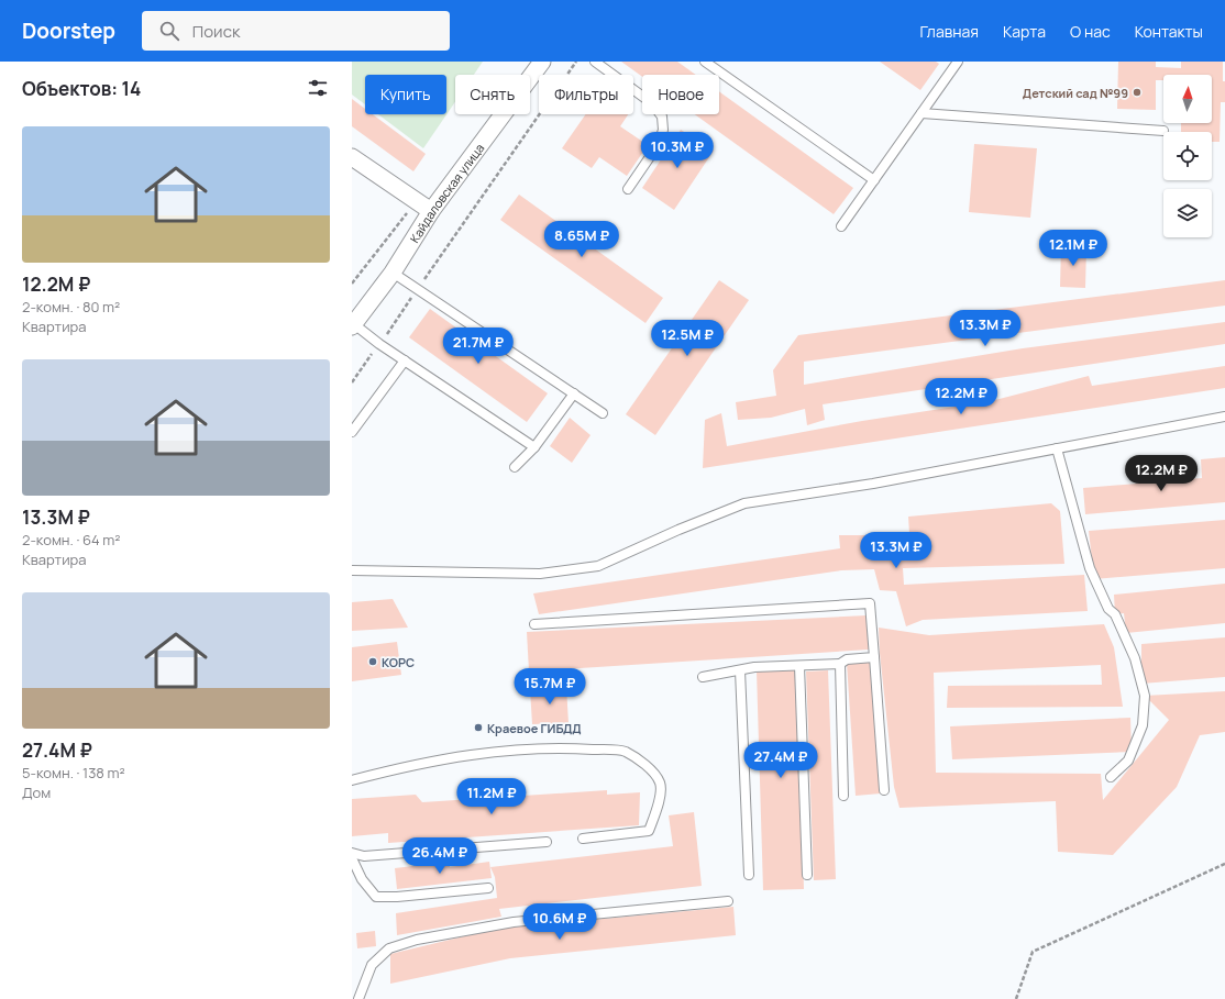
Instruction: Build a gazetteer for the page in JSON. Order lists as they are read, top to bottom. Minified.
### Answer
{"streets":{"street":["Кайдаловская улица"]},"places":["Детский сад №99","КОРС","Краевое ГИБДД"],"north":"top","page":{"header":"Doorstep","search":"Поиск","nav":["Главная","Карта","О нас","Контакты"],"heading":"Объектов: 14","chip":["Купить","Снять","Фильтры","Новое"],"list":[{"name":"12.2M ₽","note":"2-комн. · 80 m² · Квартира"},{"name":"13.3M ₽","note":"2-комн. · 64 m² · Квартира"},{"name":"27.4M ₽","note":"5-комн. · 138 m² · Дом"}],"price":["10.3M ₽","8.65M ₽","12.1M ₽","13.3M ₽","12.5M ₽","21.7M ₽","12.2M ₽","12.2M ₽","13.3M ₽","15.7M ₽","27.4M ₽","11.2M ₽","26.4M ₽","10.6M ₽"]}}
